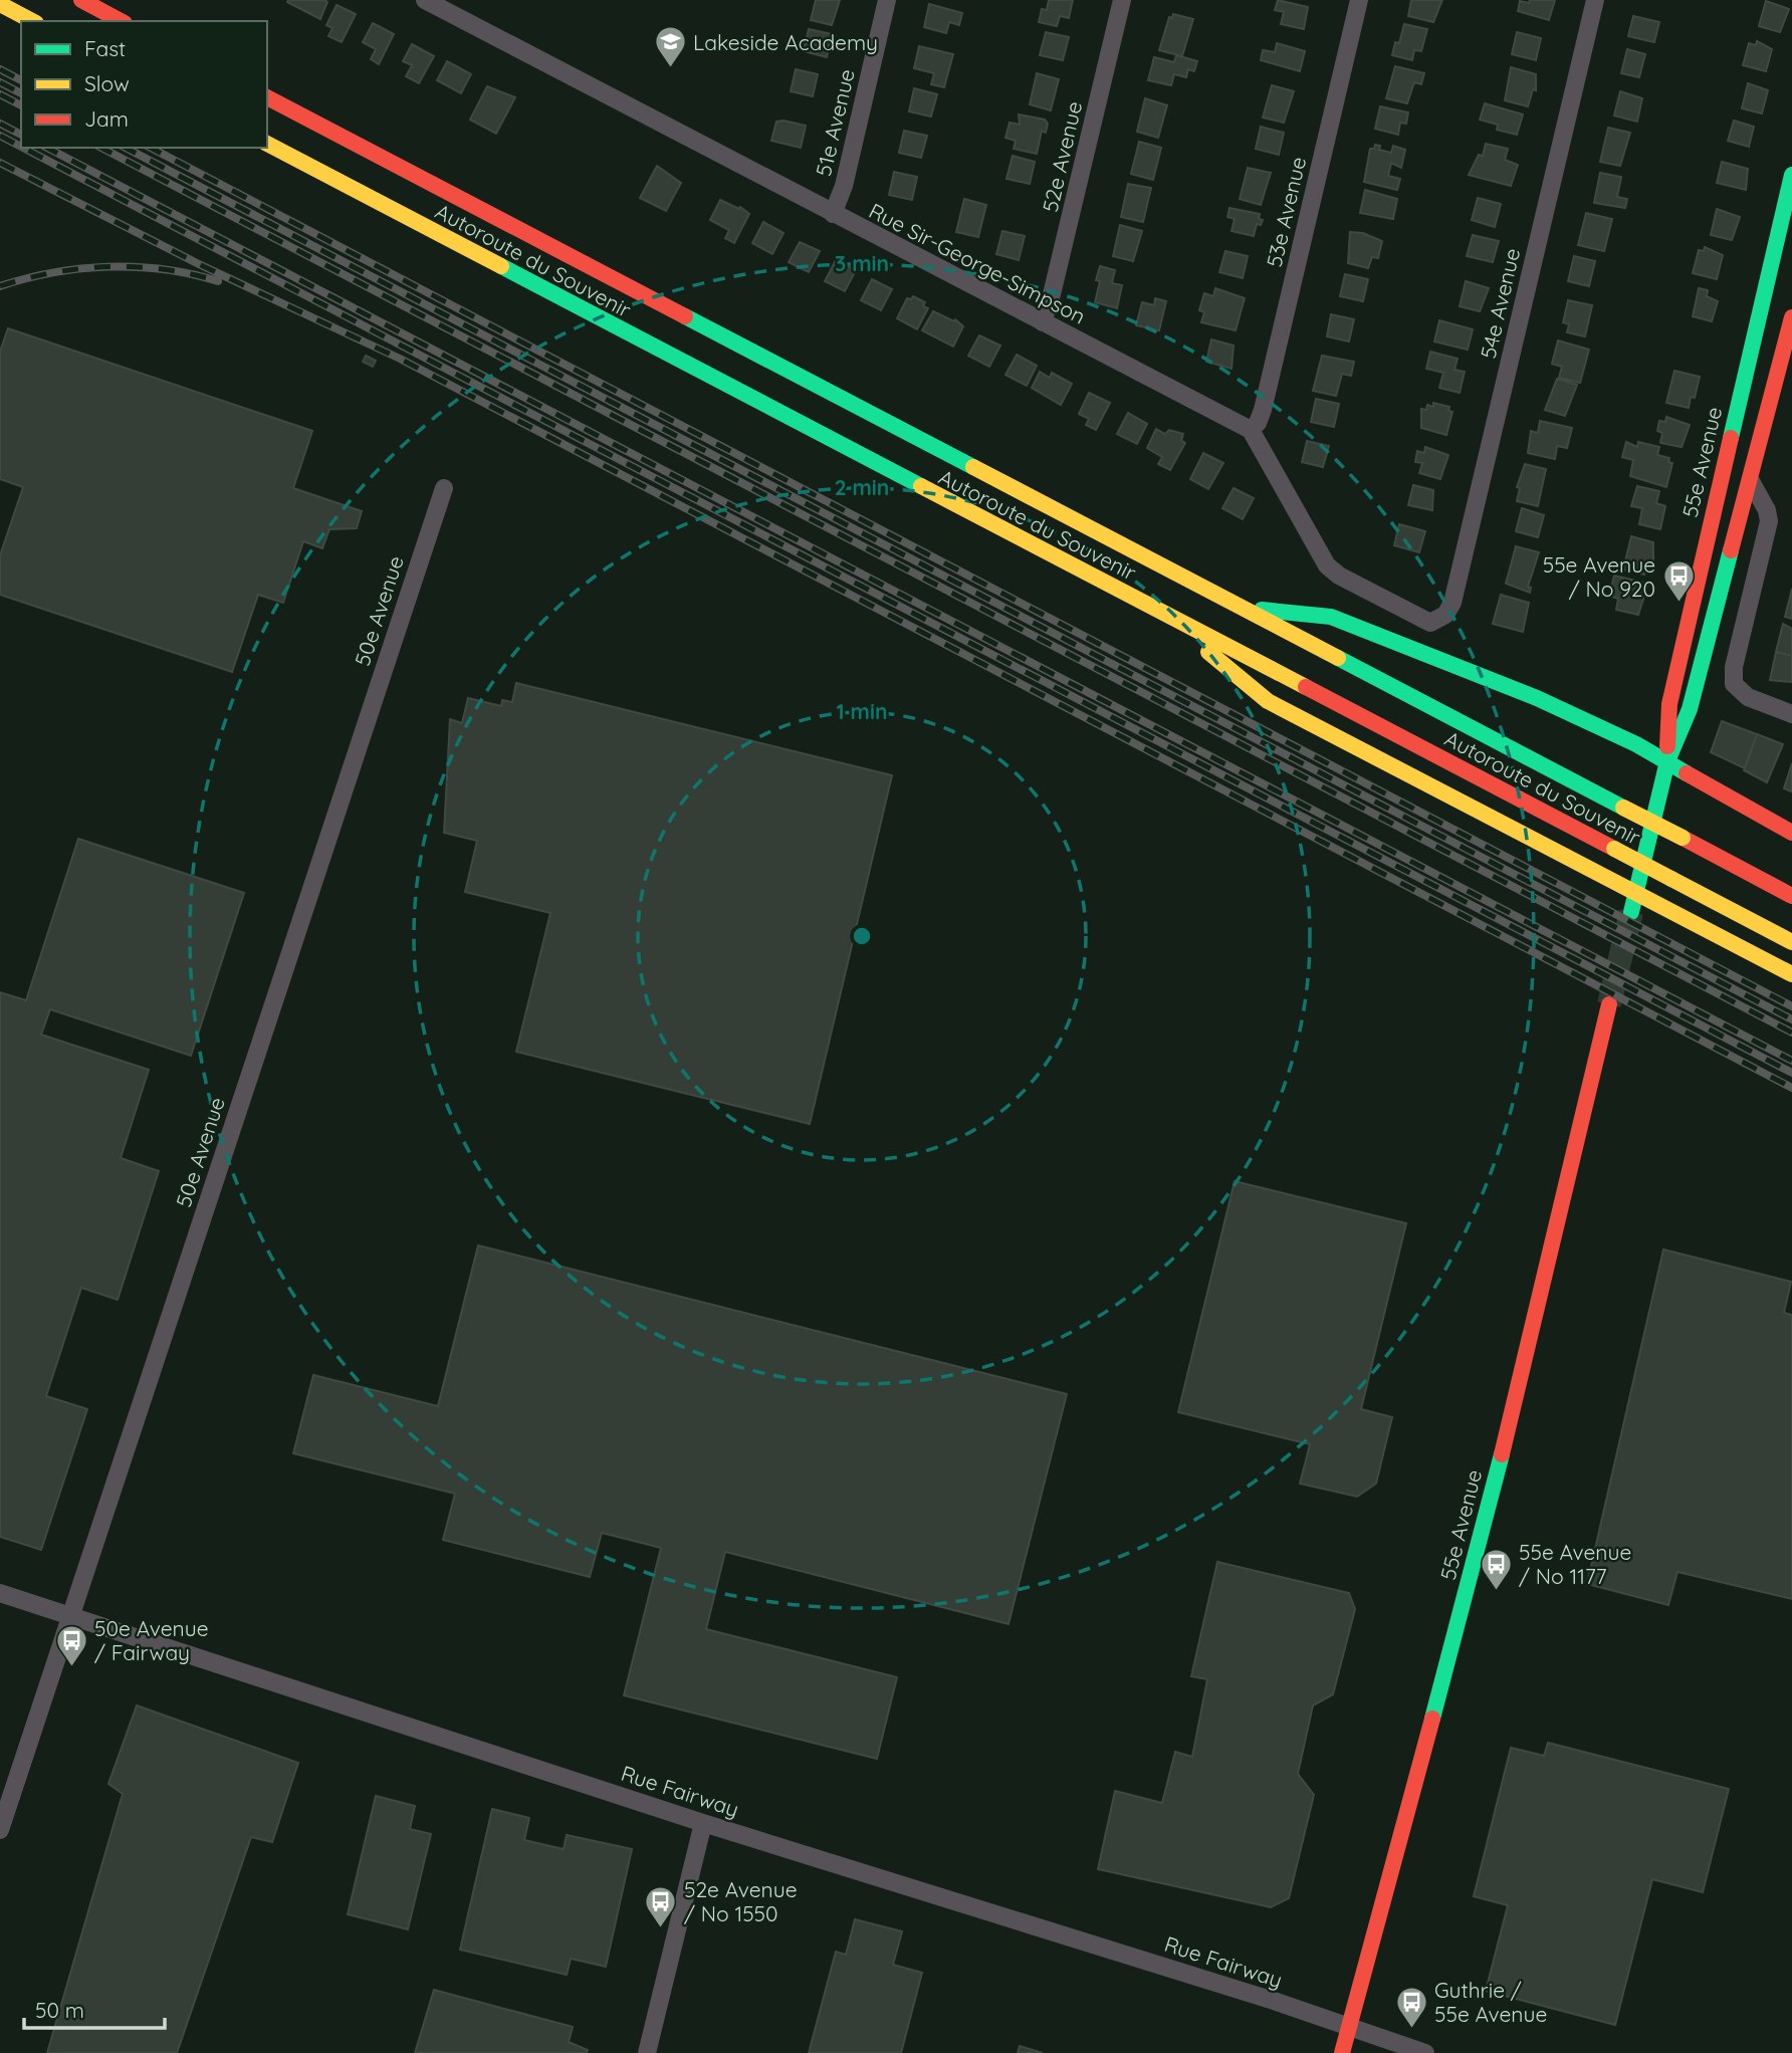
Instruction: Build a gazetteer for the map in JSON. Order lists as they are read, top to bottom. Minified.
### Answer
{"streets":{"main road":["Autoroute du Souvenir","55e Avenue"],"street":["51e Avenue","52e Avenue","53e Avenue","Rue Sir-George-Simpson","54e Avenue","50e Avenue","Rue Fairway"]},"crossings":[["51e Avenue","Rue Sir-George-Simpson"],["52e Avenue","Rue Sir-George-Simpson"],["53e Avenue","Rue Sir-George-Simpson"],["53e Avenue","54e Avenue"],["Rue Sir-George-Simpson","54e Avenue"],["55e Avenue","Rue Fairway"],["50e Avenue","Rue Fairway"]],"places":{"school or university":["Lakeside Academy"],"bus stop":["55e Avenue / No 920","55e Avenue / No 1177","50e Avenue / Fairway","52e Avenue / No 1550","Guthrie / 55e Avenue"]},"legend":["Fast","Slow","Jam"],"scale_bar":"50 m","rings":["3 min","2 min","1 min"]}
